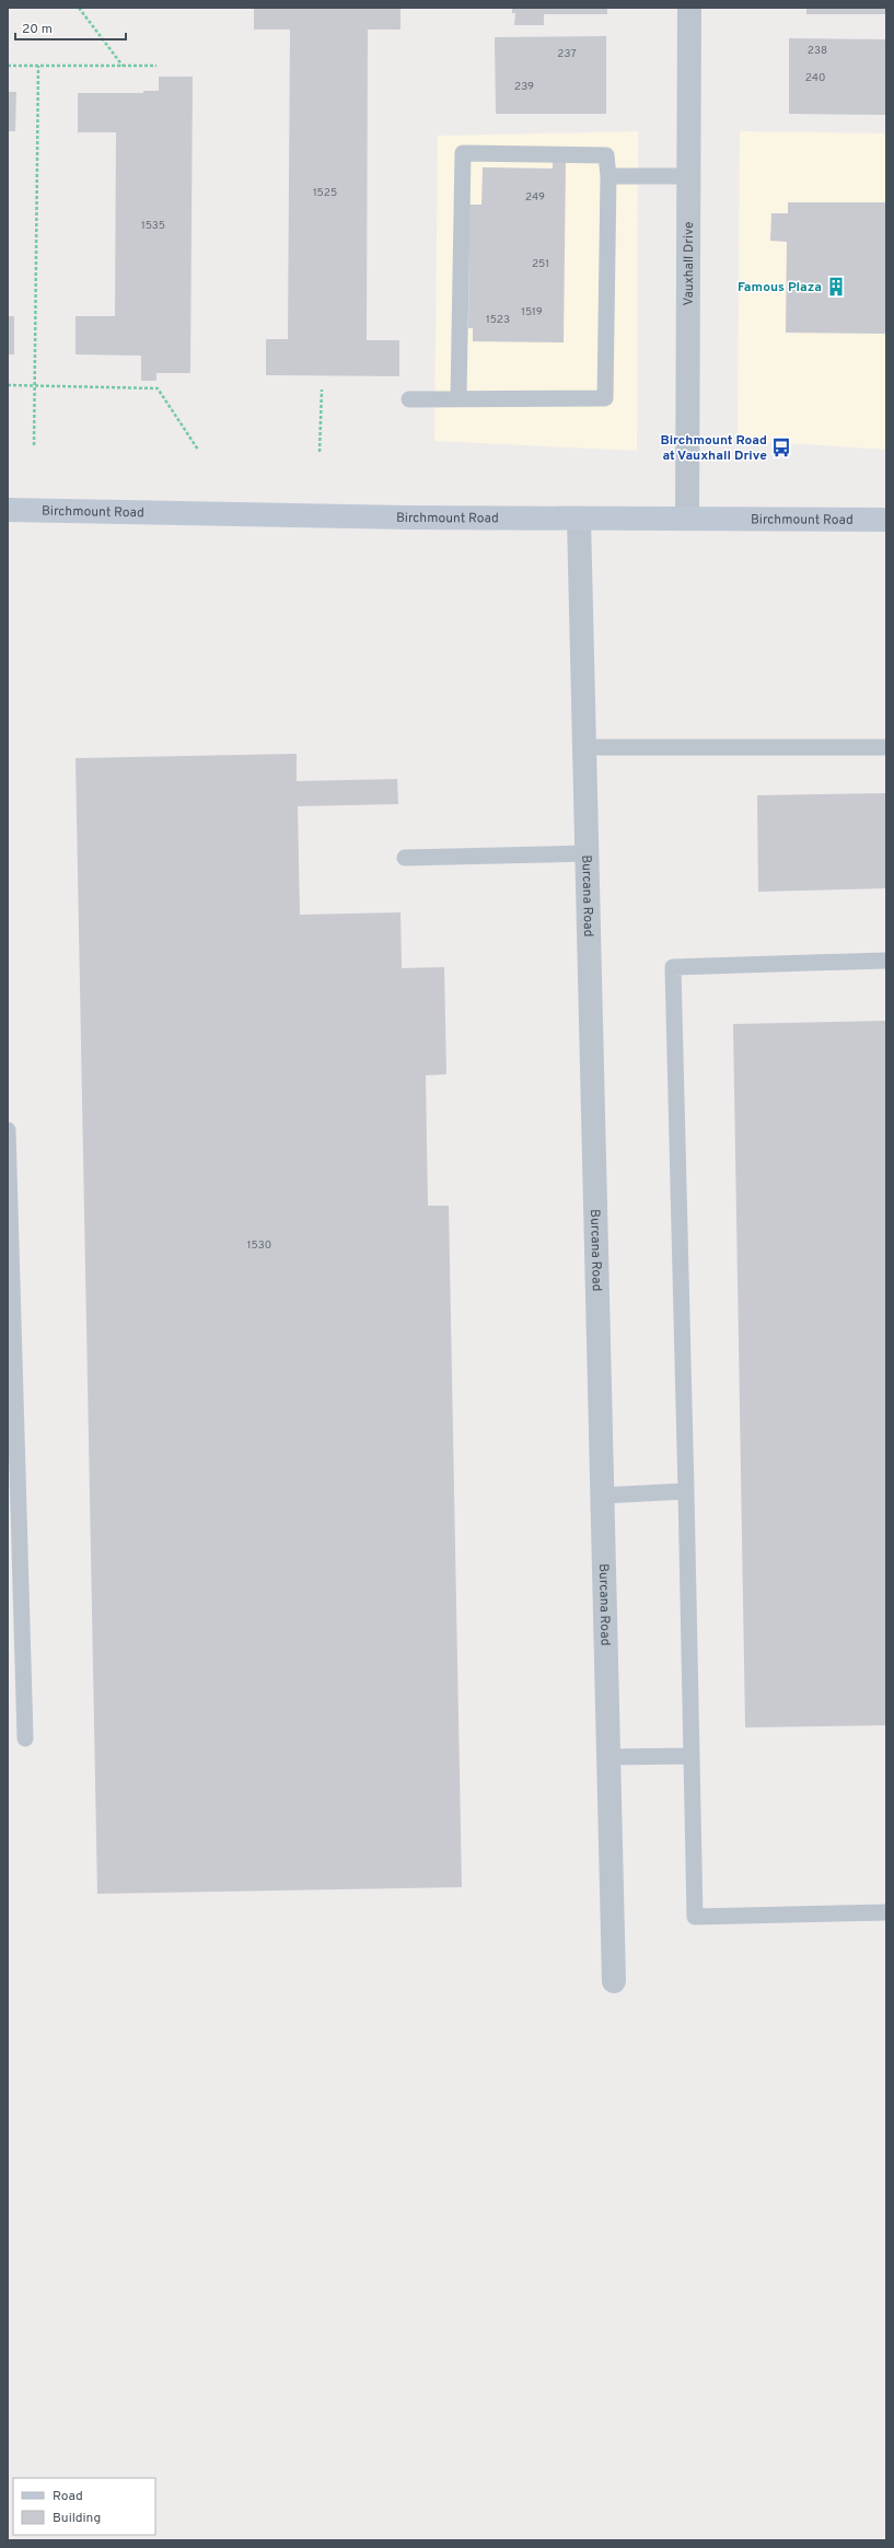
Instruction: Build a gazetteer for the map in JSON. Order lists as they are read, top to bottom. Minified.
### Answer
{"streets":{"main road":["Birchmount Road"],"street":["Vauxhall Drive","Burcana Road"]},"crossings":[["Vauxhall Drive","Birchmount Road"],["Birchmount Road","Burcana Road"]],"places":{"building":["Famous Plaza"],"bus stop":["Birchmount Road at Vauxhall Drive"]},"house_numbers":["238","237","240","239","1525","249","1535","251","1519","1523","1530"],"legend":["Road","Building"],"scale_bar":"20 m"}
